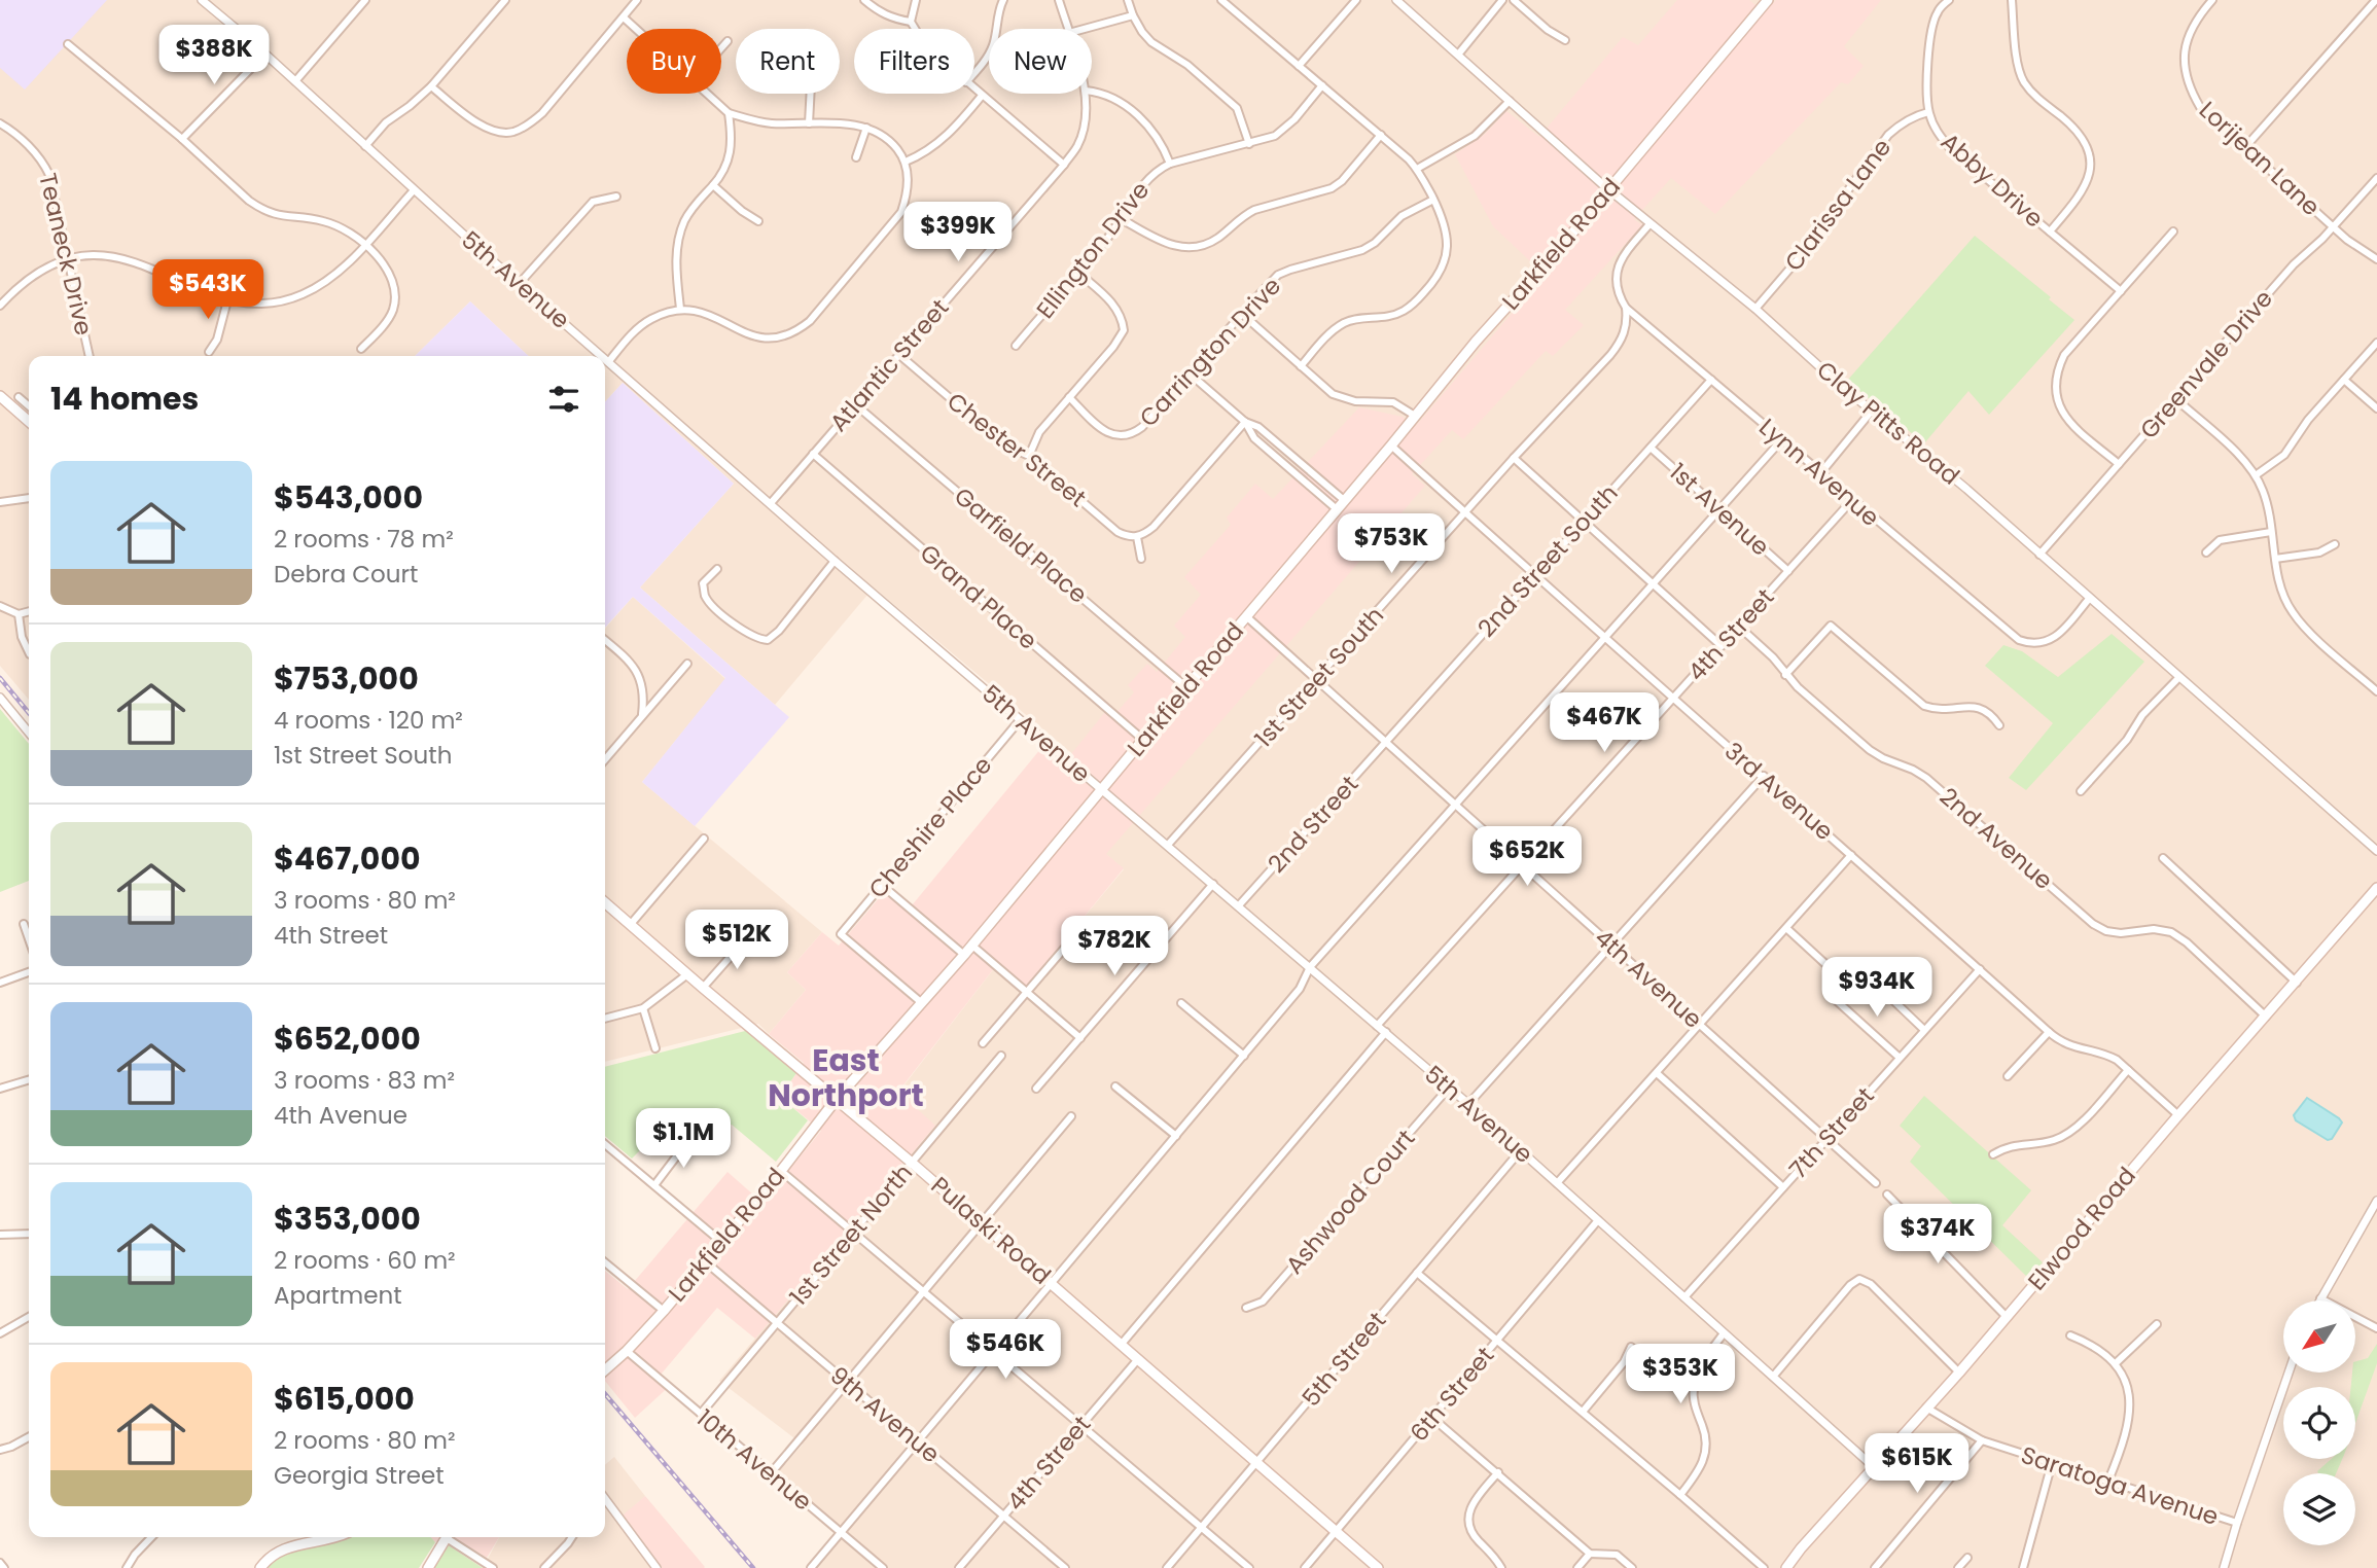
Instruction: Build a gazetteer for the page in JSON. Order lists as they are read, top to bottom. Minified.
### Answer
{"streets":{"main road":["Larkfield Road","Elwood Road","Pulaski Road"],"street":["Lorijean Lane","Abby Drive","Clarissa Lane","Ellington Drive","Teaneck Drive","5th Avenue","Carrington Drive","Greenvale Drive","Atlantic Street","Clay Pitts Road","Chester Street","Lynn Avenue","1st Avenue","Garfield Place","2nd Street South","Grand Place","4th Street","1st Street South","3rd Avenue","2nd Street","Cheshire Place","2nd Avenue","4th Avenue","7th Street","Ashwood Court","1st Street North","5th Street","6th Street","9th Avenue","10th Avenue","Saratoga Avenue"]},"crossings":[["Lorijean Lane","Greenvale Drive"],["Abby Drive","Clarissa Lane"],["Clarissa Lane","Clay Pitts Road"],["Larkfield Road","5th Avenue"],["Larkfield Road","Clay Pitts Road"],["Larkfield Road","Garfield Place"],["Larkfield Road","Grand Place"],["Larkfield Road","3rd Avenue"],["Larkfield Road","Cheshire Place"],["Larkfield Road","4th Avenue"],["Larkfield Road","Pulaski Road"],["Larkfield Road","9th Avenue"],["Larkfield Road","10th Avenue"],["5th Avenue","Atlantic Street"],["5th Avenue","4th Street"],["5th Avenue","1st Street South"],["5th Avenue","2nd Street"],["5th Avenue","Cheshire Place"],["5th Avenue","7th Street"],["5th Avenue","Ashwood Court"],["5th Avenue","Elwood Road"],["5th Avenue","5th Street"],["5th Avenue","6th Street"],["Greenvale Drive","Clay Pitts Road"],["Atlantic Street","Chester Street"],["Atlantic Street","Garfield Place"],["Atlantic Street","Grand Place"],["Clay Pitts Road","Lynn Avenue"],["Lynn Avenue","2nd Street South"],["Lynn Avenue","4th Street"],["Lynn Avenue","1st Street South"],["1st Avenue","2nd Street South"],["1st Avenue","4th Street"],["2nd Street South","3rd Avenue"],["2nd Street South","2nd Street"],["2nd Street South","4th Avenue"],["4th Street","3rd Avenue"],["4th Street","2nd Avenue"],["4th Street","4th Avenue"],["4th Street","Pulaski Road"],["4th Street","9th Avenue"],["1st Street South","3rd Avenue"],["1st Street South","4th Avenue"],["3rd Avenue","7th Street"],["3rd Avenue","Elwood Road"],["2nd Street","4th Avenue"],["2nd Avenue","Elwood Road"],["4th Avenue","7th Street"],["Elwood Road","Saratoga Avenue"],["Pulaski Road","1st Street North"],["Pulaski Road","5th Street"],["Pulaski Road","6th Street"],["1st Street North","9th Avenue"],["1st Street North","10th Avenue"]],"districts":["East Northport"],"north":"bottom left","page":{"price":["$388K","$399K","$543K","$753K","$467K","$652K","$512K","$782K","$934K","$1.1M","$374K","$546K","$353K","$615K"],"chip":["Buy","Rent","Filters","New"],"heading":"14 homes","list":[{"name":"$543,000","note":"2 rooms · 78 m² · Debra Court"},{"name":"$753,000","note":"4 rooms · 120 m² · 1st Street South"},{"name":"$467,000","note":"3 rooms · 80 m² · 4th Street"},{"name":"$652,000","note":"3 rooms · 83 m² · 4th Avenue"},{"name":"$353,000","note":"2 rooms · 60 m² · Apartment"},{"name":"$615,000","note":"2 rooms · 80 m² · Georgia Street"}]}}
